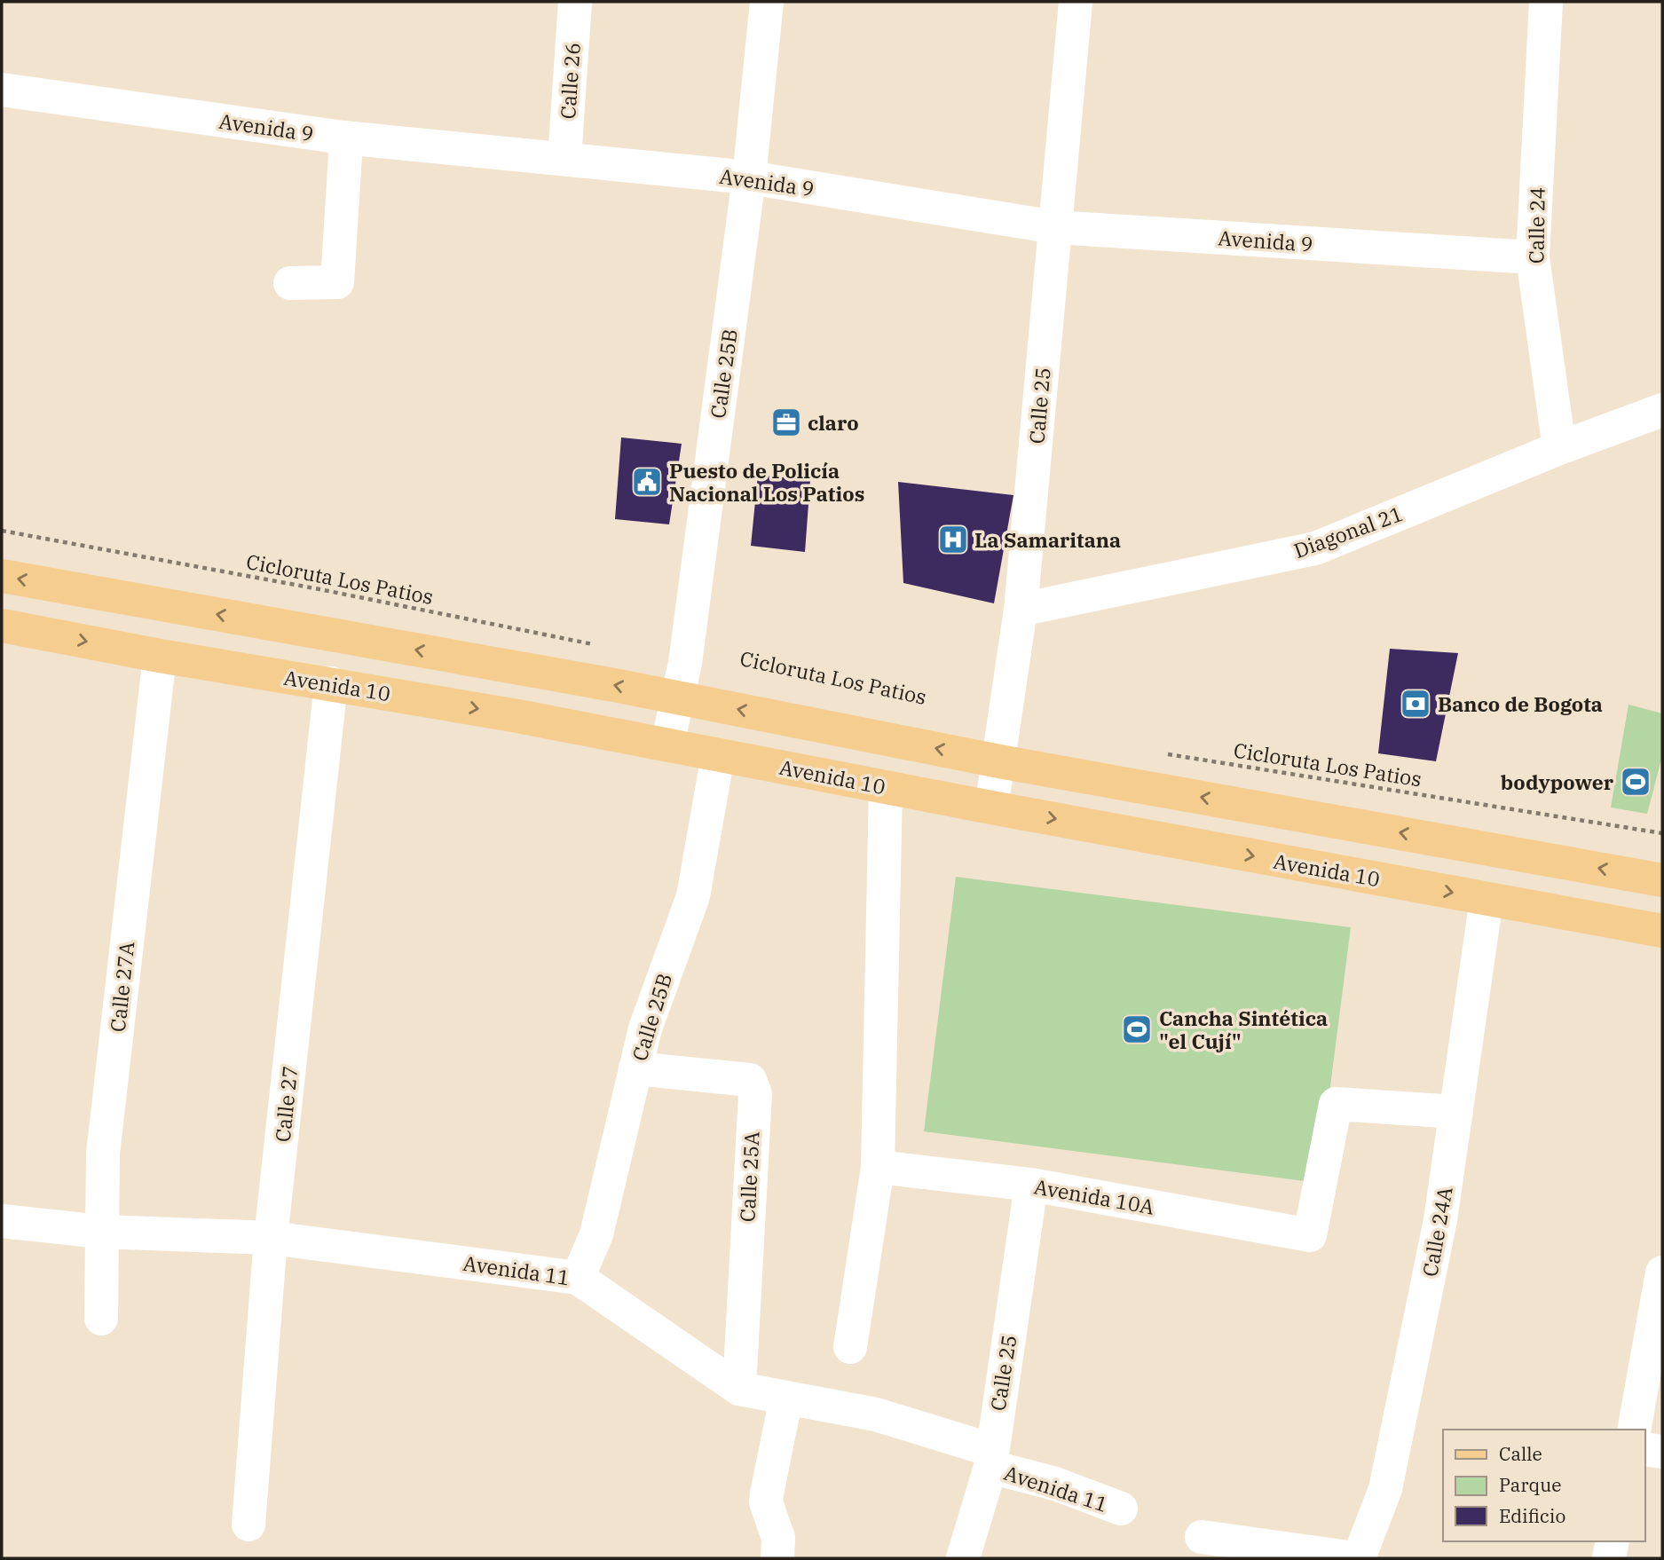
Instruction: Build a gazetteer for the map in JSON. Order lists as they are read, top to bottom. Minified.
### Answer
{"streets":{"main road":["Avenida 10"],"street":["Calle 26","Avenida 9","Calle 24","Calle 25B","Calle 25","Diagonal 21","Calle 27A","Calle 27","Calle 25A","Avenida 10A","Calle 24A","Avenida 11"],"path":["Cicloruta Los Patios"]},"crossings":[["Calle 26","Avenida 9"],["Avenida 9","Calle 24"],["Avenida 9","Calle 25B"],["Avenida 9","Calle 25"],["Calle 24","Diagonal 21"],["Calle 25B","Avenida 10"],["Calle 25B","Calle 25A"],["Calle 25B","Avenida 11"],["Calle 25","Diagonal 21"],["Calle 25","Avenida 10"],["Calle 25","Avenida 10A"],["Calle 25","Avenida 11"],["Avenida 10","Calle 27A"],["Avenida 10","Calle 27"],["Avenida 10","Calle 24A"],["Calle 27A","Avenida 11"],["Calle 27","Avenida 11"],["Calle 25A","Avenida 11"],["Avenida 10A","Calle 24A"]],"places":{"office":["claro"],"public building":["Puesto de Policía Nacional Los Patios"],"hospital":["La Samaritana"],"bank":["Banco de Bogota"],"sports":["bodypower","Cancha Sintética \"el Cují\""]},"legend":["Calle","Parque","Edificio"]}
